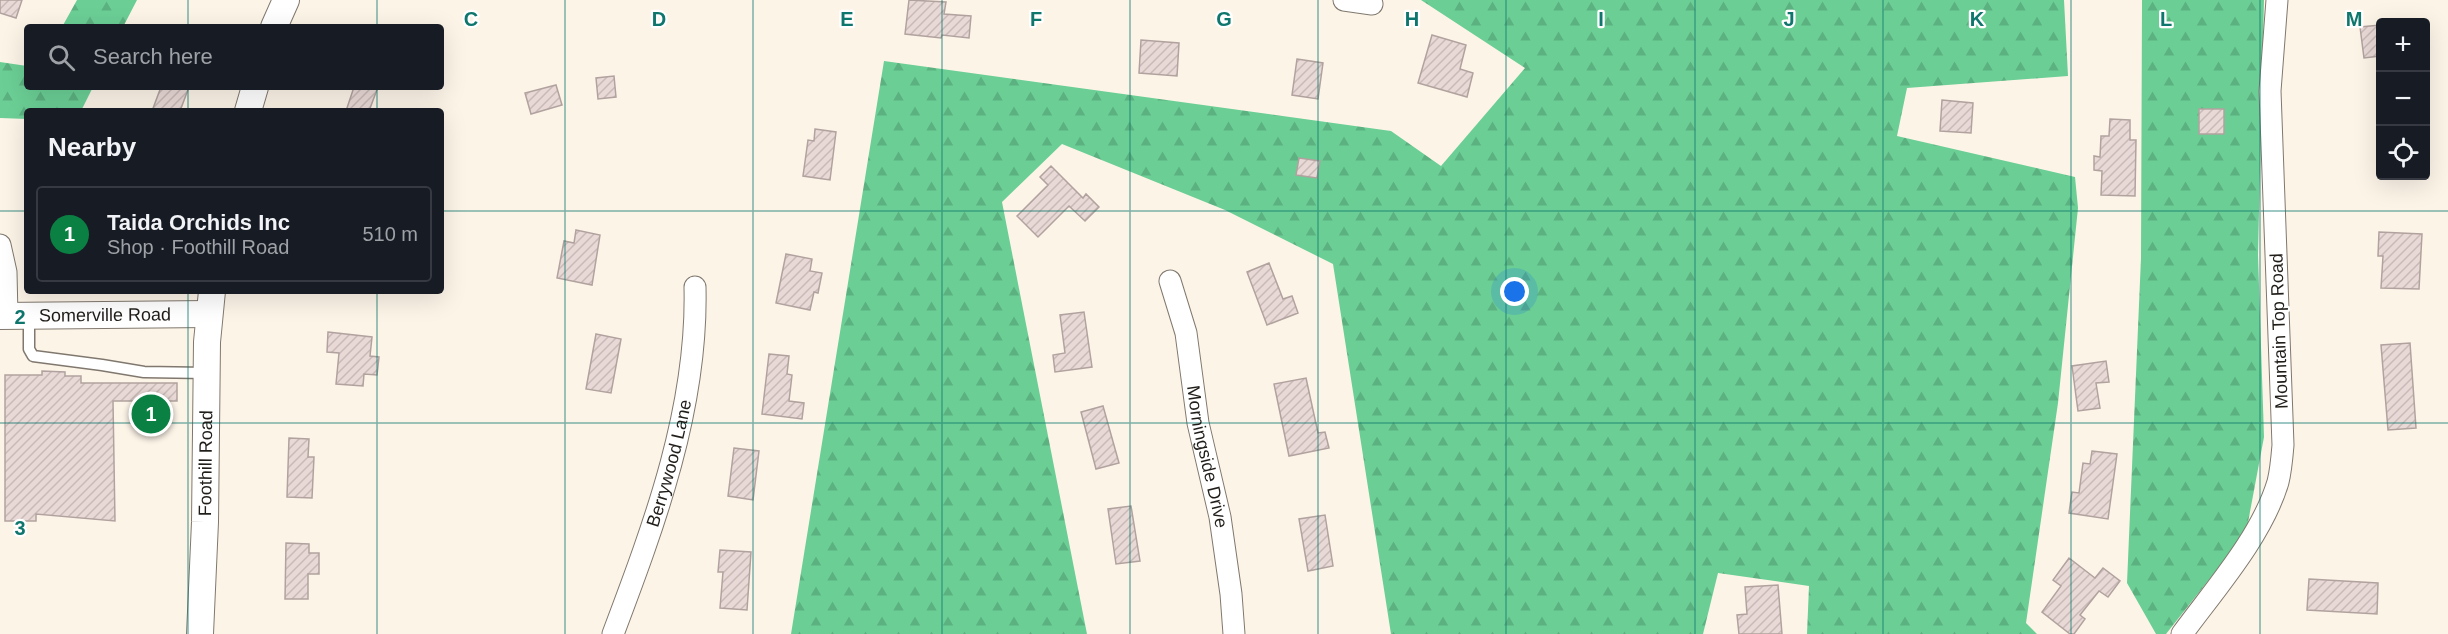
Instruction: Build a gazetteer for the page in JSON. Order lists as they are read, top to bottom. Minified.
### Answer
{"streets":{"street":["Somerville Road","Mountain Top Road","Morningside Drive","Foothill Road","Berrywood Lane"]},"crossings":[["Somerville Road","Foothill Road"]],"page":{"map_buttons":["+","−"],"search":"Search here","heading":"Nearby","list":[{"mark":"1","name":"Taida Orchids Inc","note":"Shop · Foothill Road","value":"510 m"}],"pins":"1"},"grid":{"columns":["C","D","E","F","G","H","I","J","K","L","M"],"rows":["2","3"]}}
